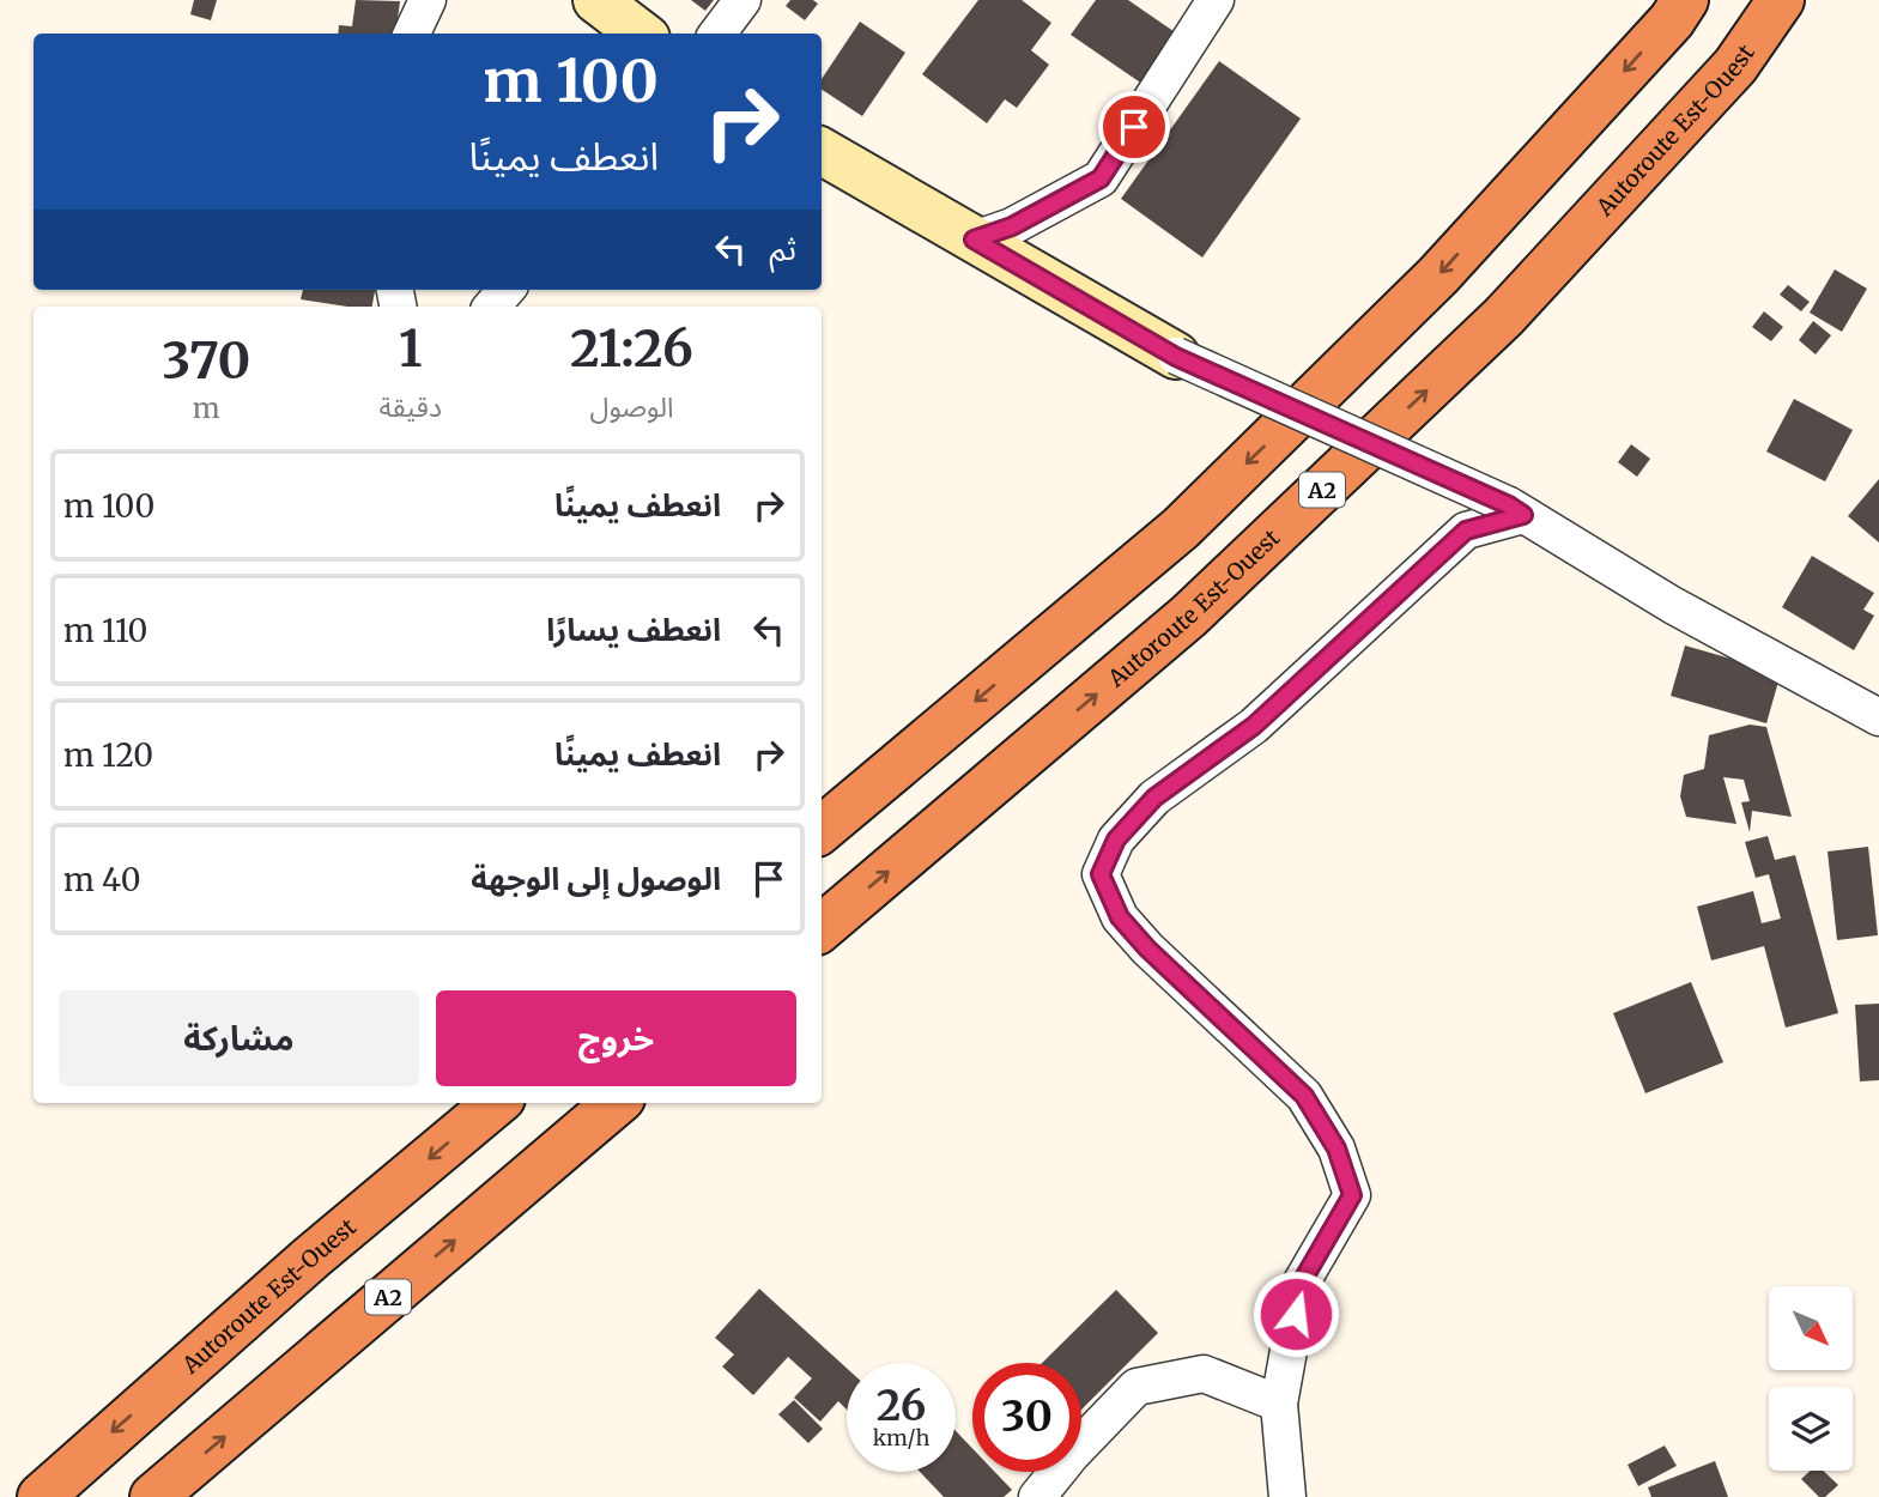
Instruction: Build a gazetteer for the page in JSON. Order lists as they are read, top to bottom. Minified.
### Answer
{"streets":{"highway":["Autoroute Est-Ouest","A2"]},"north":"bottom right","page":{"turn":["100 m","انعطف يمينًا"],"then":"ثم","eta":["21:26","الوصول","1","دقيقة","370","m"],"list":[{"name":"انعطف يمينًا","value":"100 m"},{"name":"انعطف يسارًا","value":"110 m"},{"name":"انعطف يمينًا","value":"120 m"},{"name":"الوصول إلى الوجهة","value":"40 m"}],"buttons":["خروج","مشاركة"],"speed":"26 km/h","limit":"30"}}
